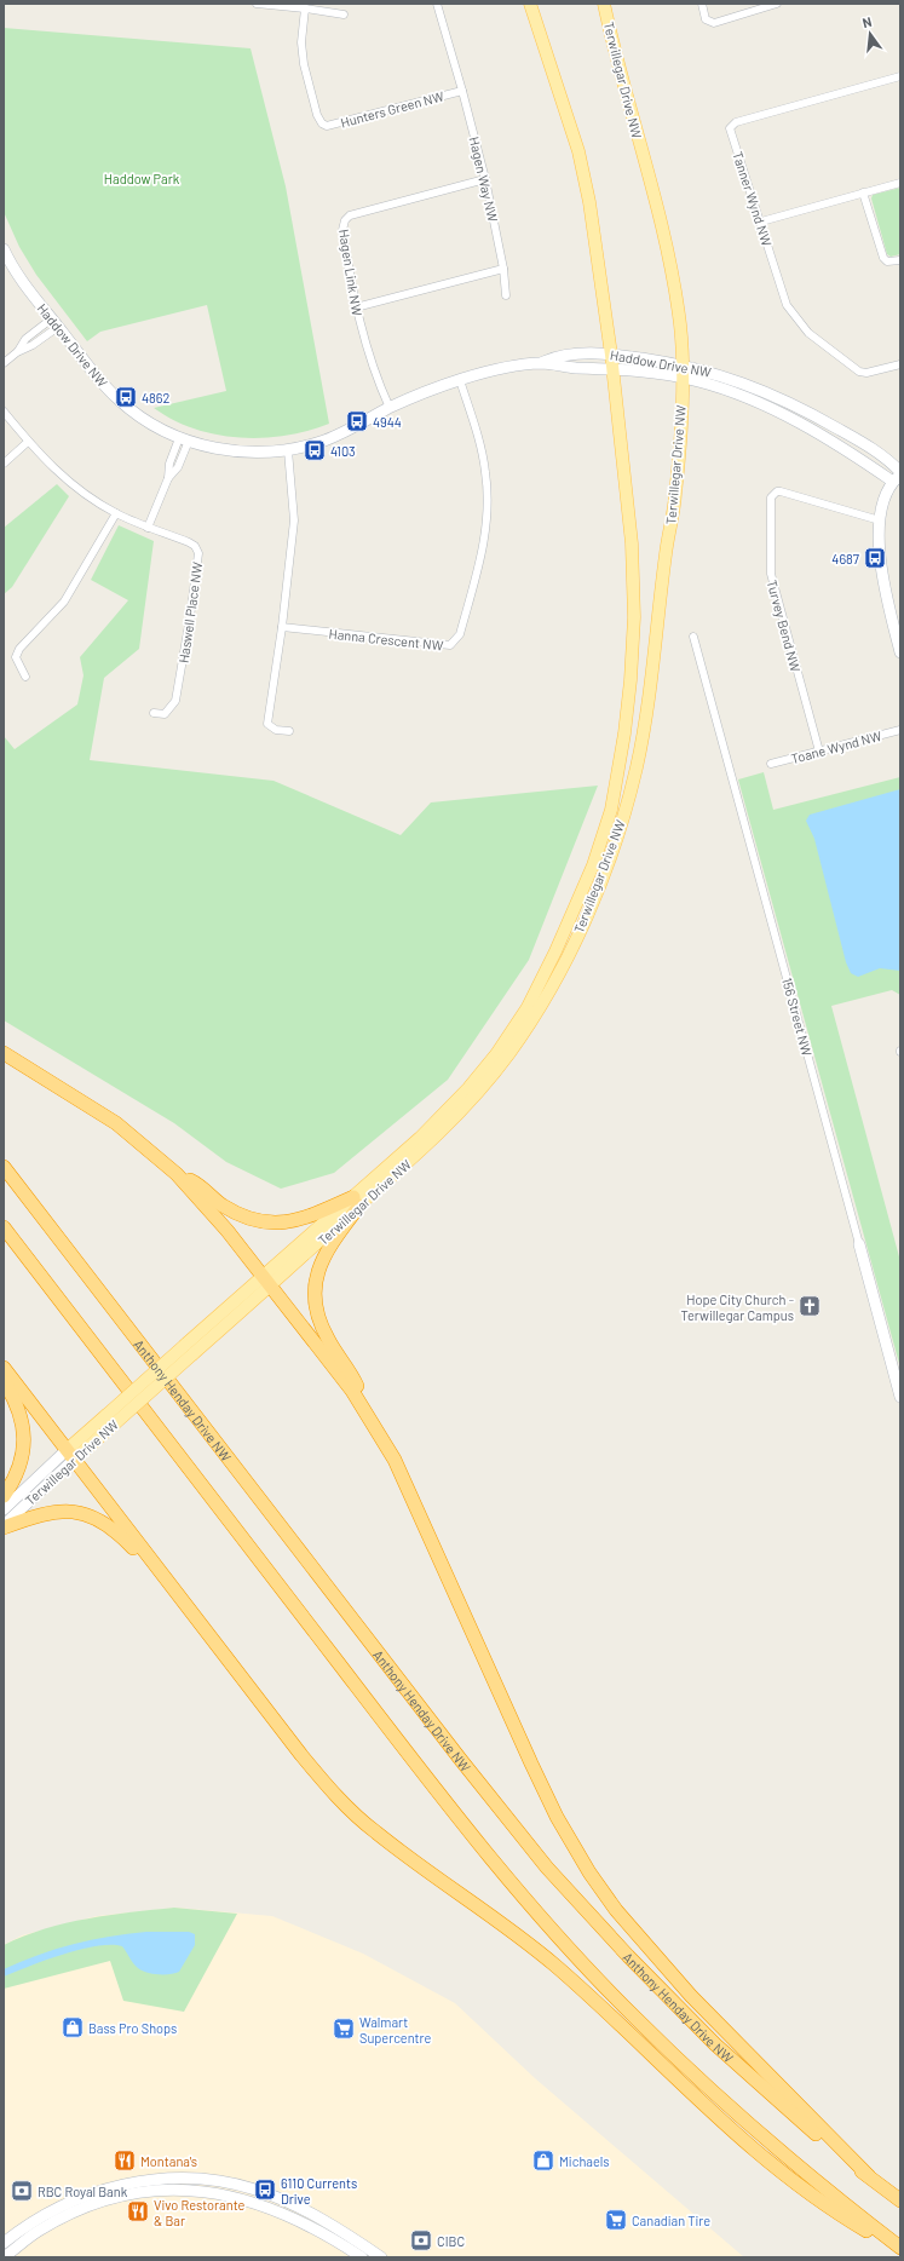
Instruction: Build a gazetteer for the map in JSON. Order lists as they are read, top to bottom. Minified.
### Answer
{"streets":{"highway":["Anthony Henday Drive NW"],"main road":["Terwillegar Drive NW"],"street":["Hunters Green NW","Hagen Way NW","Tanner Wynd NW","Hagen Link NW","Haddow Drive NW","Haswell Place NW","Turvey Bend NW","Hanna Crescent NW","Toane Wynd NW","156 Street NW"]},"crossings":[["Terwillegar Drive NW","Haddow Drive NW"],["Hunters Green NW","Hagen Way NW"],["Hagen Way NW","Hagen Link NW"],["Hagen Link NW","Haddow Drive NW"],["Haddow Drive NW","Hanna Crescent NW"],["Turvey Bend NW","Toane Wynd NW"]],"parks":["Haddow Park"],"places":{"bus stop":["4862","4944","4103","4687","6110 Currents Drive"],"church":["Hope City Church - Terwillegar Campus"],"shop":["Bass Pro Shops","Michaels"],"supermarket":["Walmart Supercentre","Canadian Tire"],"restaurant":["Montana's","Vivo Restorante & Bar"],"bank":["RBC Royal Bank","CIBC"]},"north":"top"}
